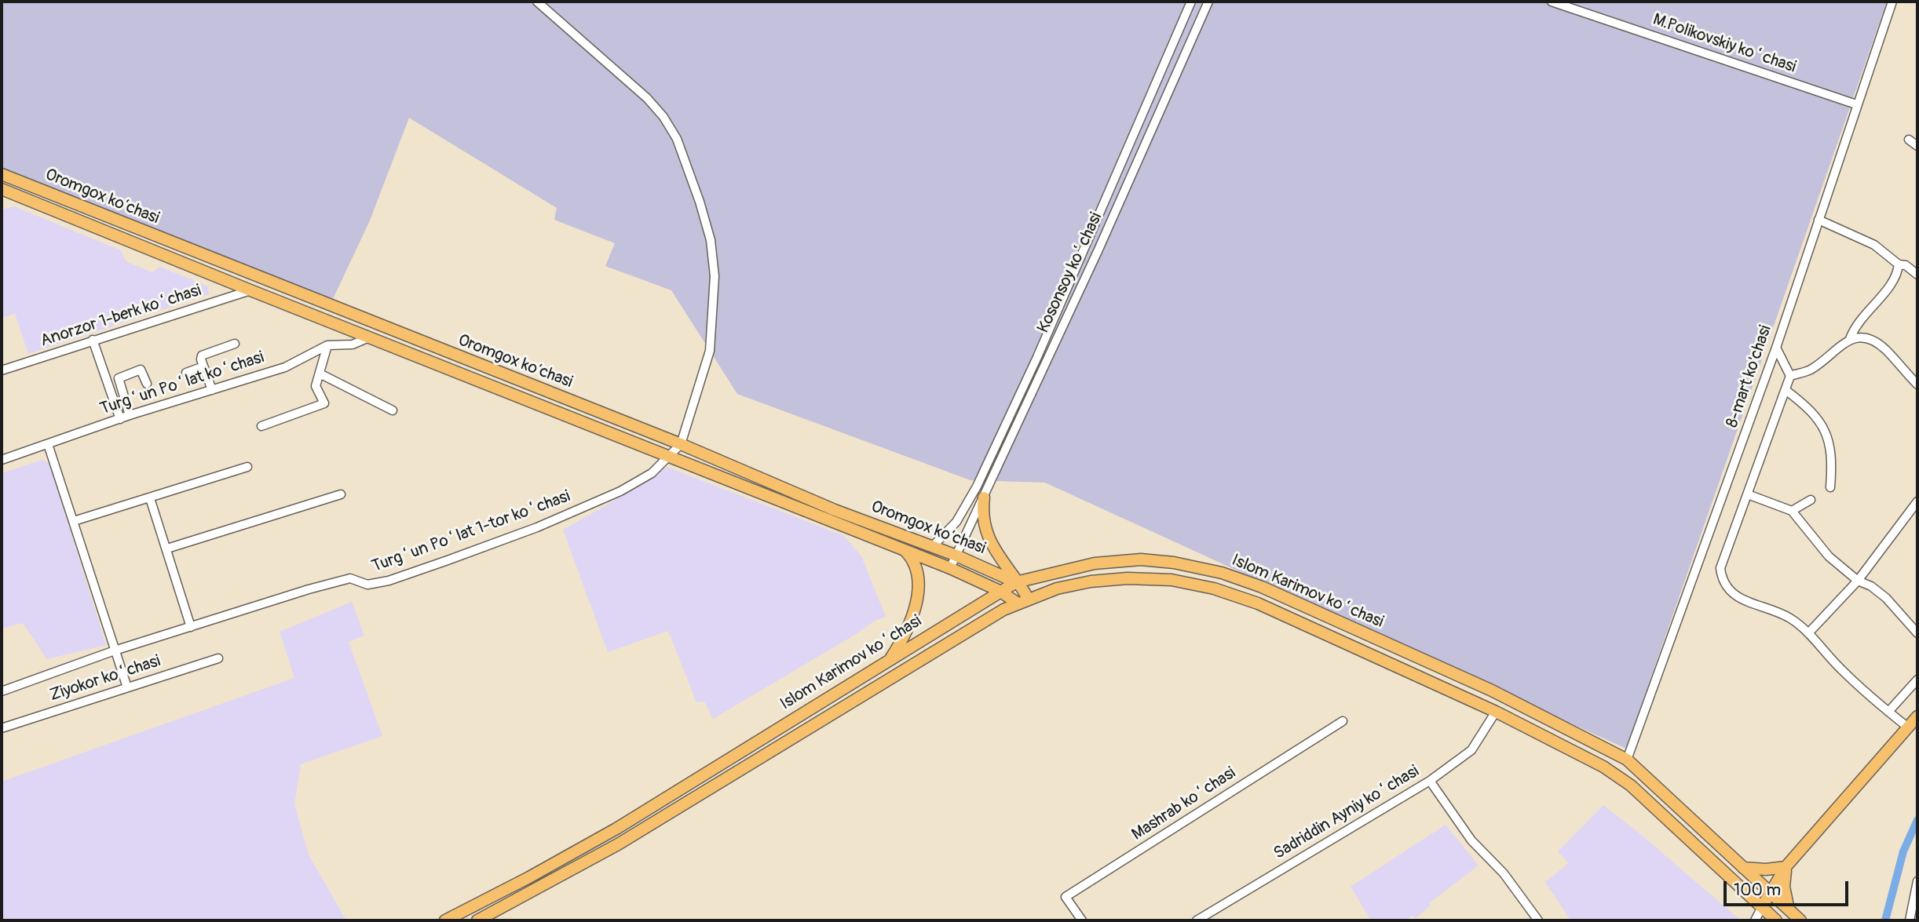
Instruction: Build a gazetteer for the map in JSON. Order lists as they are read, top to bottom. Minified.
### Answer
{"streets":{"main road":["Oromgox ko‘chasi","Islom Karimov koʻchasi"],"street":["M.Polikovskiy koʻchasi","Kosonsoy koʻchasi","Anorzor 1-berk koʻchasi","8-mart ko'chasi","Turgʻun Poʻlat koʻchasi","Turgʻun Poʻlat 1-tor koʻchasi","Ziyokor koʻchasi","Mashrab koʻchasi","Sadriddin Ayniy koʻchasi"]},"crossings":[["M.Polikovskiy koʻchasi","8-mart ko'chasi"],["Oromgox ko‘chasi","Kosonsoy koʻchasi"],["Oromgox ko‘chasi","Anorzor 1-berk koʻchasi"],["Oromgox ko‘chasi","Turgʻun Poʻlat koʻchasi"],["Oromgox ko‘chasi","Turgʻun Poʻlat 1-tor koʻchasi"],["Oromgox ko‘chasi","Islom Karimov koʻchasi"],["8-mart ko'chasi","Islom Karimov koʻchasi"],["Islom Karimov koʻchasi","Sadriddin Ayniy koʻchasi"]],"scale_bar":"100 m"}
